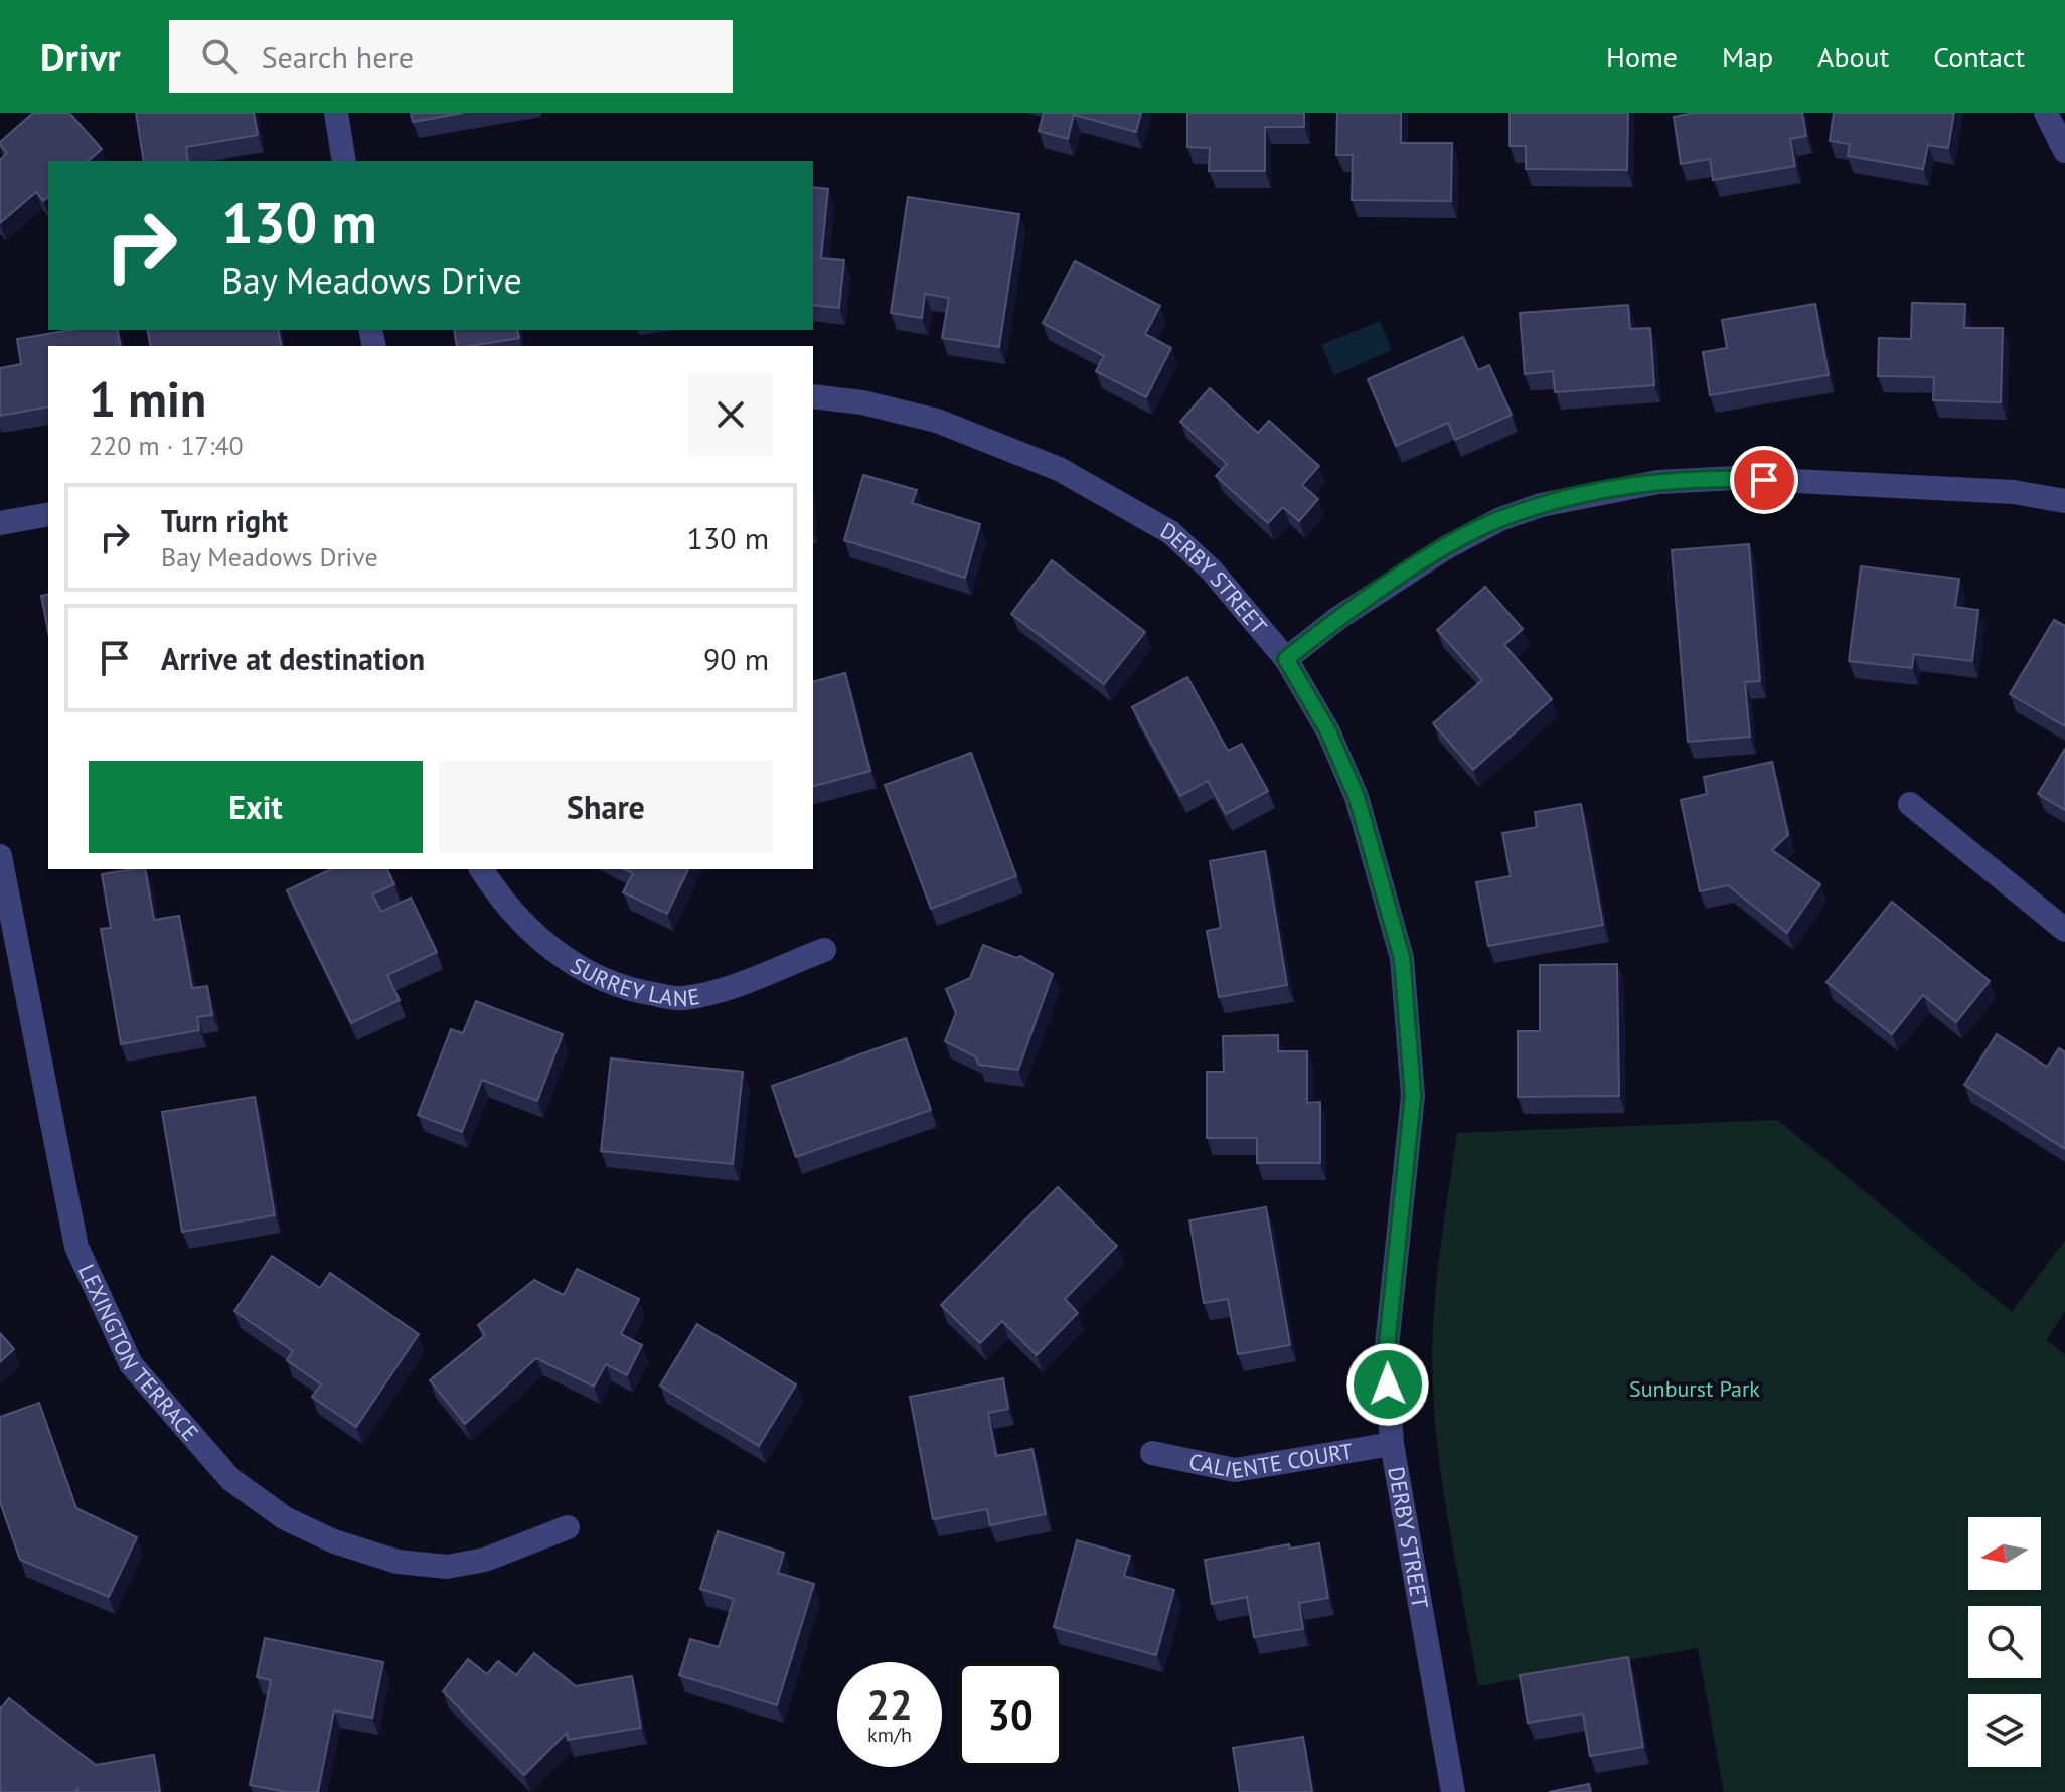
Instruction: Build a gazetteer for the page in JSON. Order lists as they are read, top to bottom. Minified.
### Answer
{"streets":{"street":["DERBY STREET","SURREY LANE","LEXINGTON TERRACE","CALIENTE COURT"]},"crossings":[["DERBY STREET","CALIENTE COURT"]],"parks":["Sunburst Park"],"north":"left","page":{"header":"Drivr","search":"Search here","nav":["Home","Map","About","Contact"],"turn":["130 m","Bay Meadows Drive"],"heading":["1 min","220 m · 17:40"],"list":[{"name":"Turn right","note":"Bay Meadows Drive","value":"130 m"},{"name":"Arrive at destination","value":"90 m"}],"buttons":["Exit","Share"],"speed":"22 km/h","limit":"30"}}
